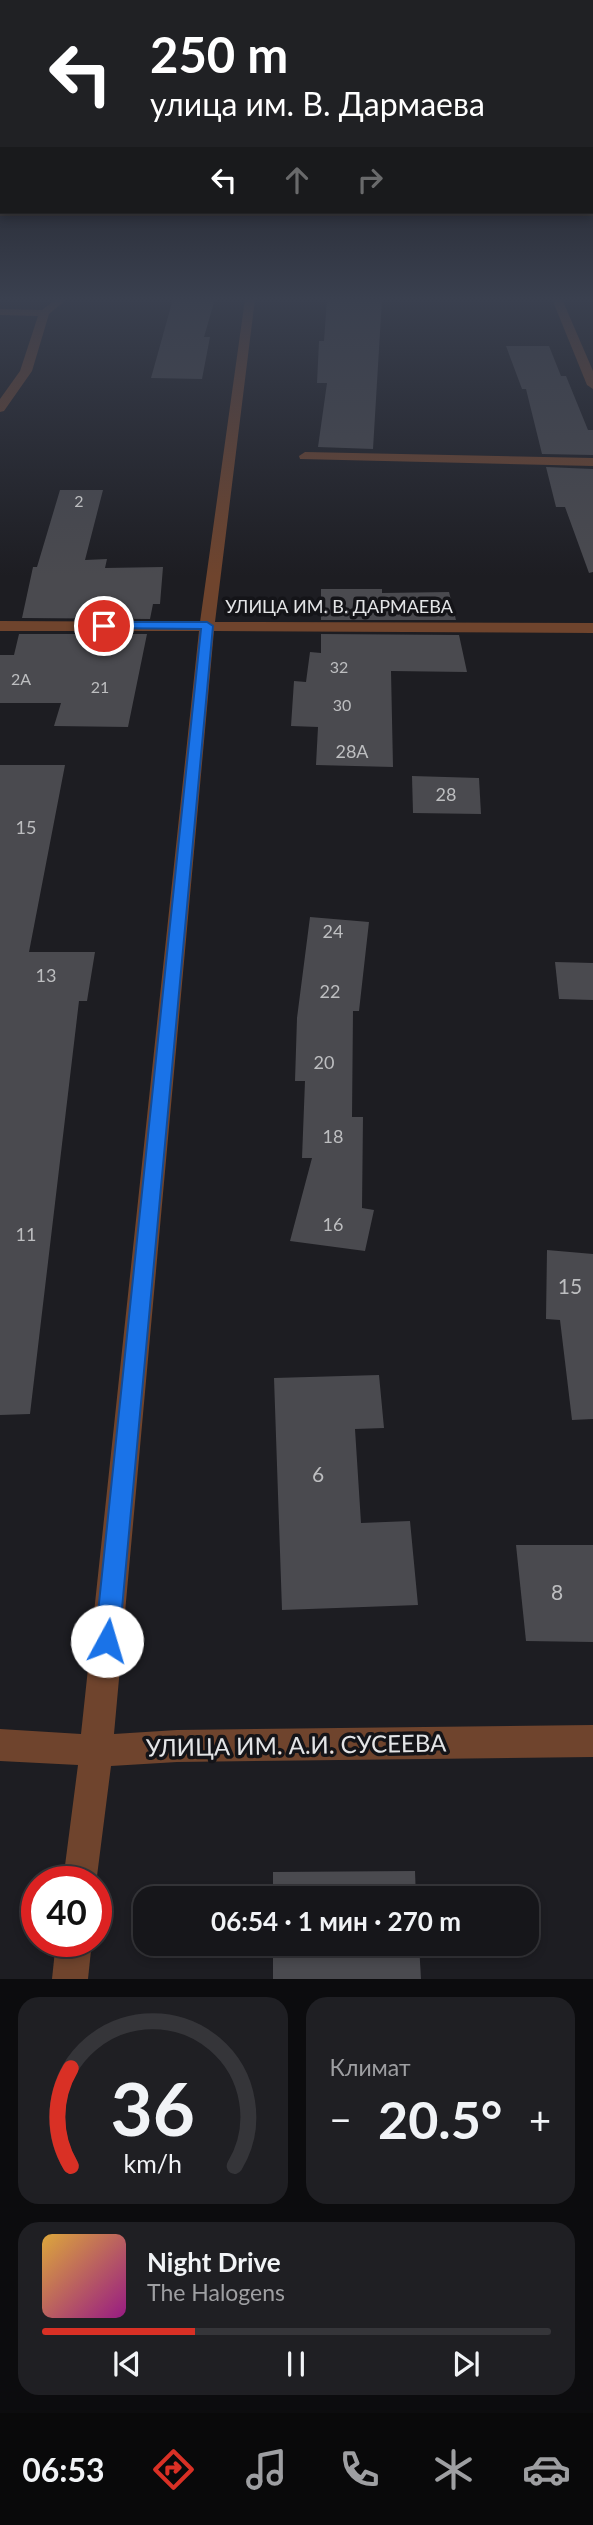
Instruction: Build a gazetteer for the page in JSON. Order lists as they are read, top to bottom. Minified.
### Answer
{"streets":{"street":["УЛИЦА ИМ. В. ДАРМАЕВА","УЛИЦА ИМ. А.И. СУСЕЕВА"]},"house_numbers":["2","32","2А","21","30","28А","28","15","24","13","22","20","18","16","11","15","6","8"],"page":{"turn":["250 m","улица им. В. Дармаева"],"limit":"40","trip":"06:54 · 1 мин · 270 m","tile":"Климат","heat":["−","20.5°","+"],"song":["Night Drive","The Halogens"],"tabs":"06:53","gauge":["36","km/h"]}}
